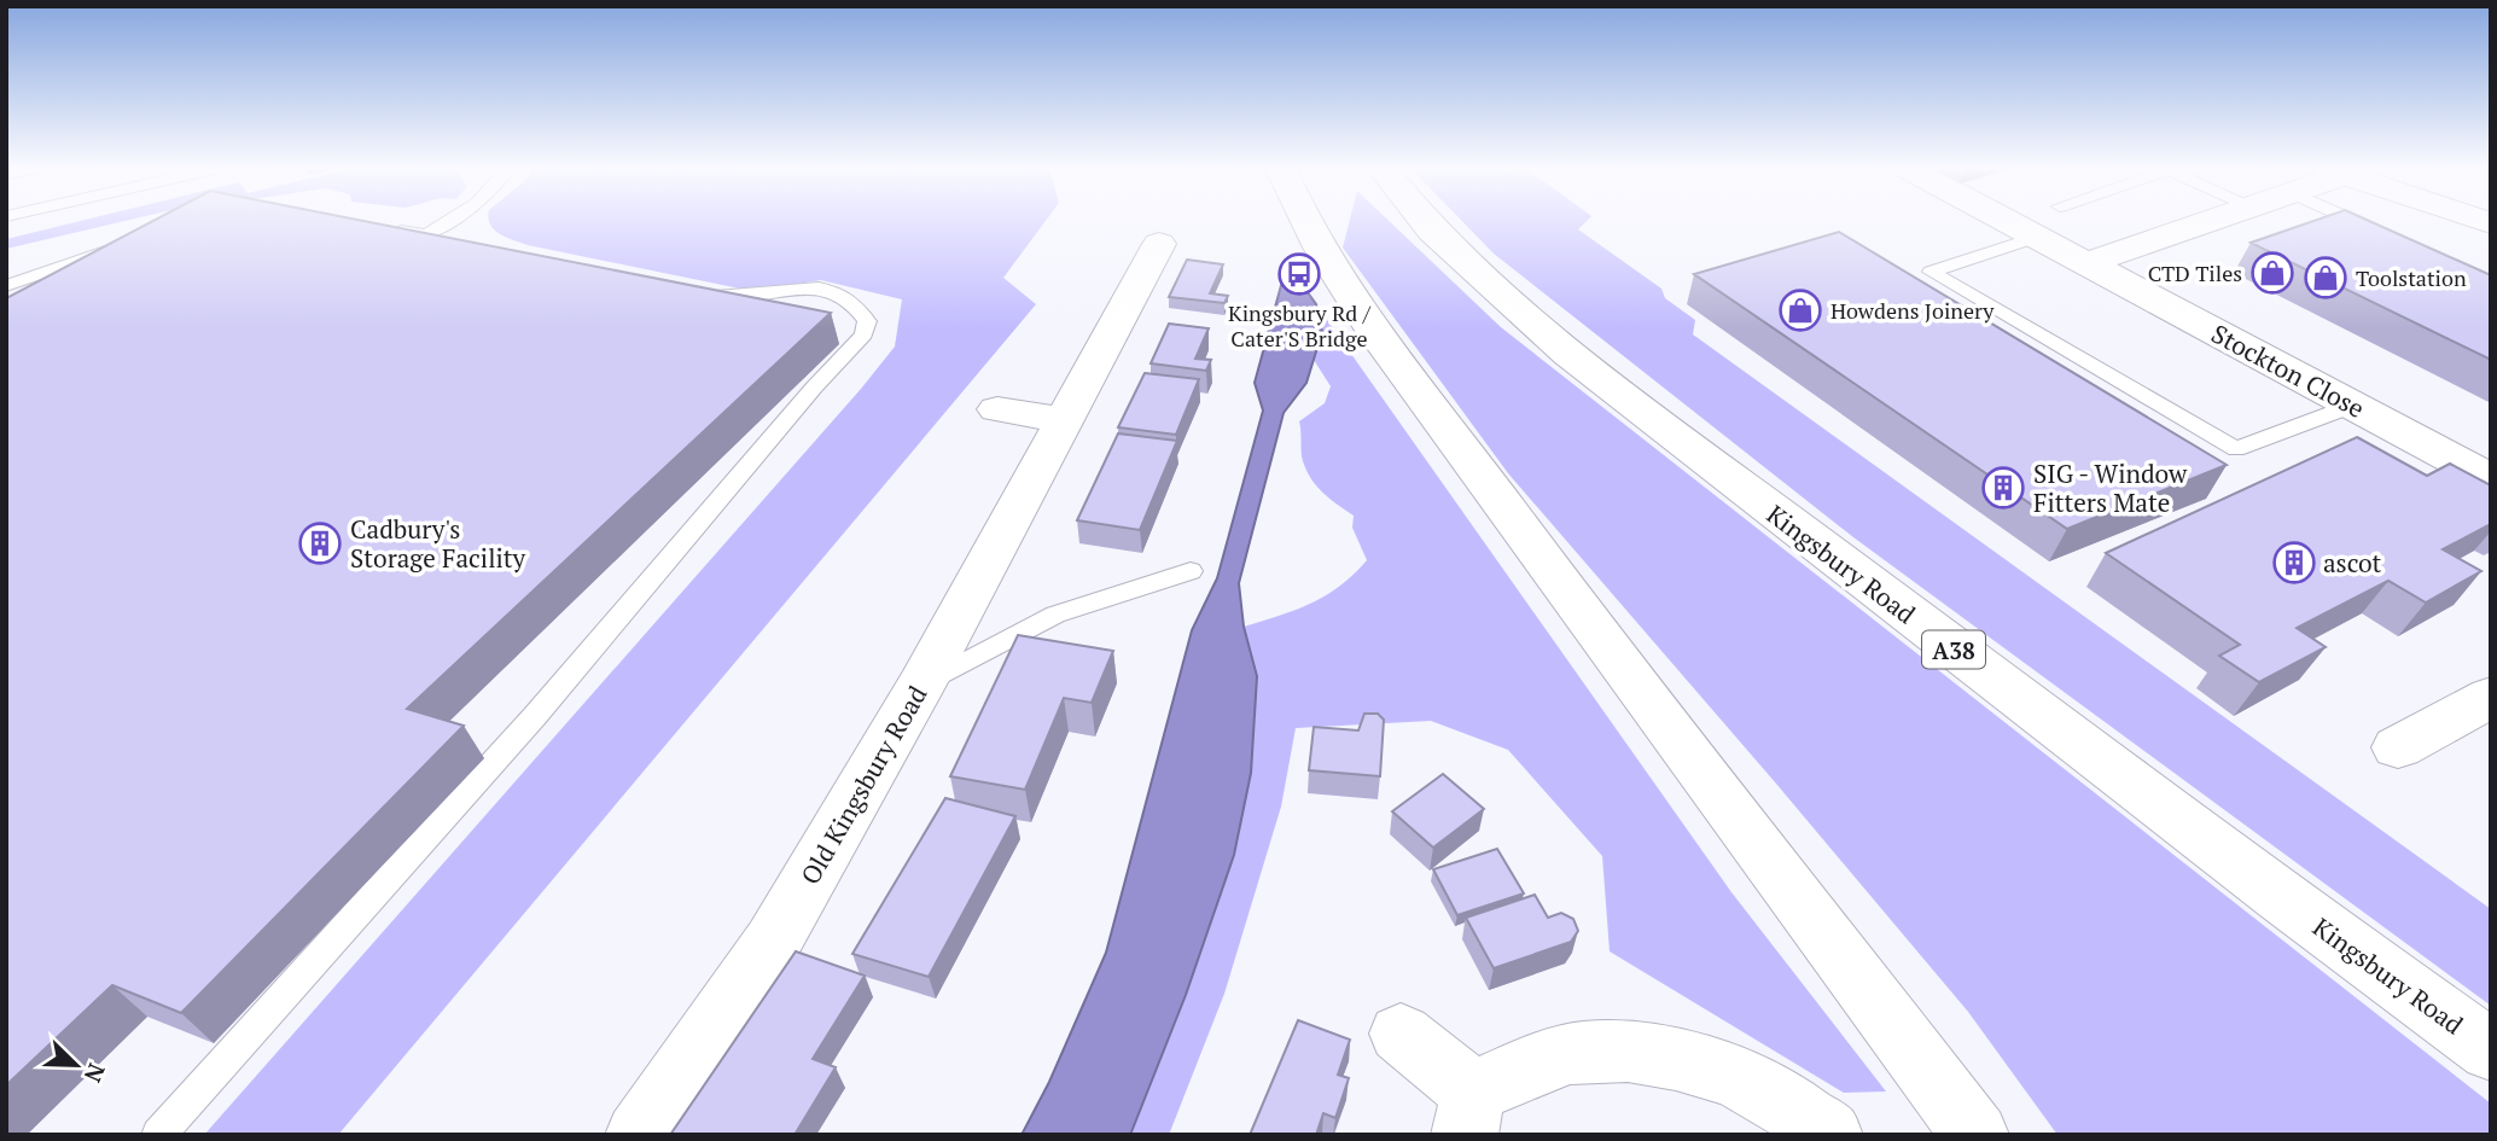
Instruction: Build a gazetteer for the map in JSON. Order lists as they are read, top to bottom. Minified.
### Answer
{"streets":{"main road":["Stockton Close","Kingsbury Road","A38","Old Kingsbury Road"]},"crossings":[["Kingsbury Road","A38"]],"places":{"shop":["CTD Tiles","Toolstation","Howdens Joinery"],"bus stop":["Kingsbury Rd / Cater'S Bridge"],"building":["SIG - Window Fitters Mate","Cadbury's Storage Facility","ascot"]},"north":"bottom right"}
